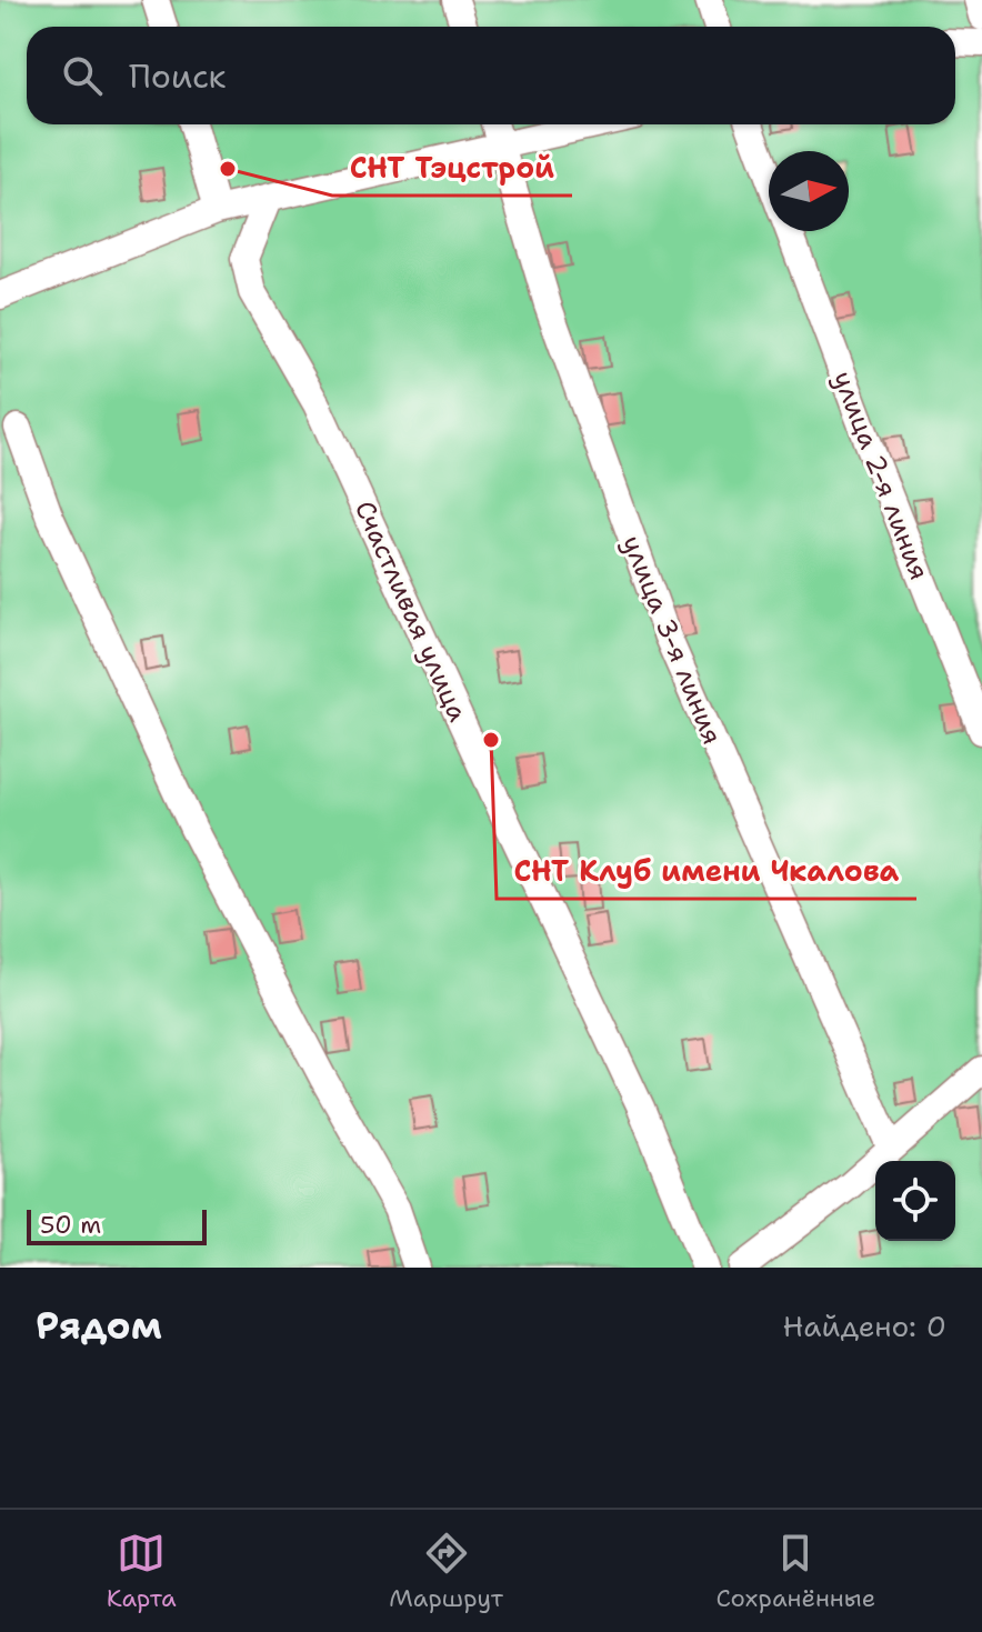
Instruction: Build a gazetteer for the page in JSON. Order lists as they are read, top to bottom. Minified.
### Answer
{"streets":{"street":["улица 2-я линия","Счастливая улица","улица 3-я линия"]},"places":["СНТ Тэцстрой","СНТ Клуб имени Чкалова"],"scale_bar":"50 m","north":"right","page":{"search":"Поиск","scale":"50 m","heading":["Рядом","Найдено: 0"],"nav":["Карта","Маршрут","Сохранённые"]}}
